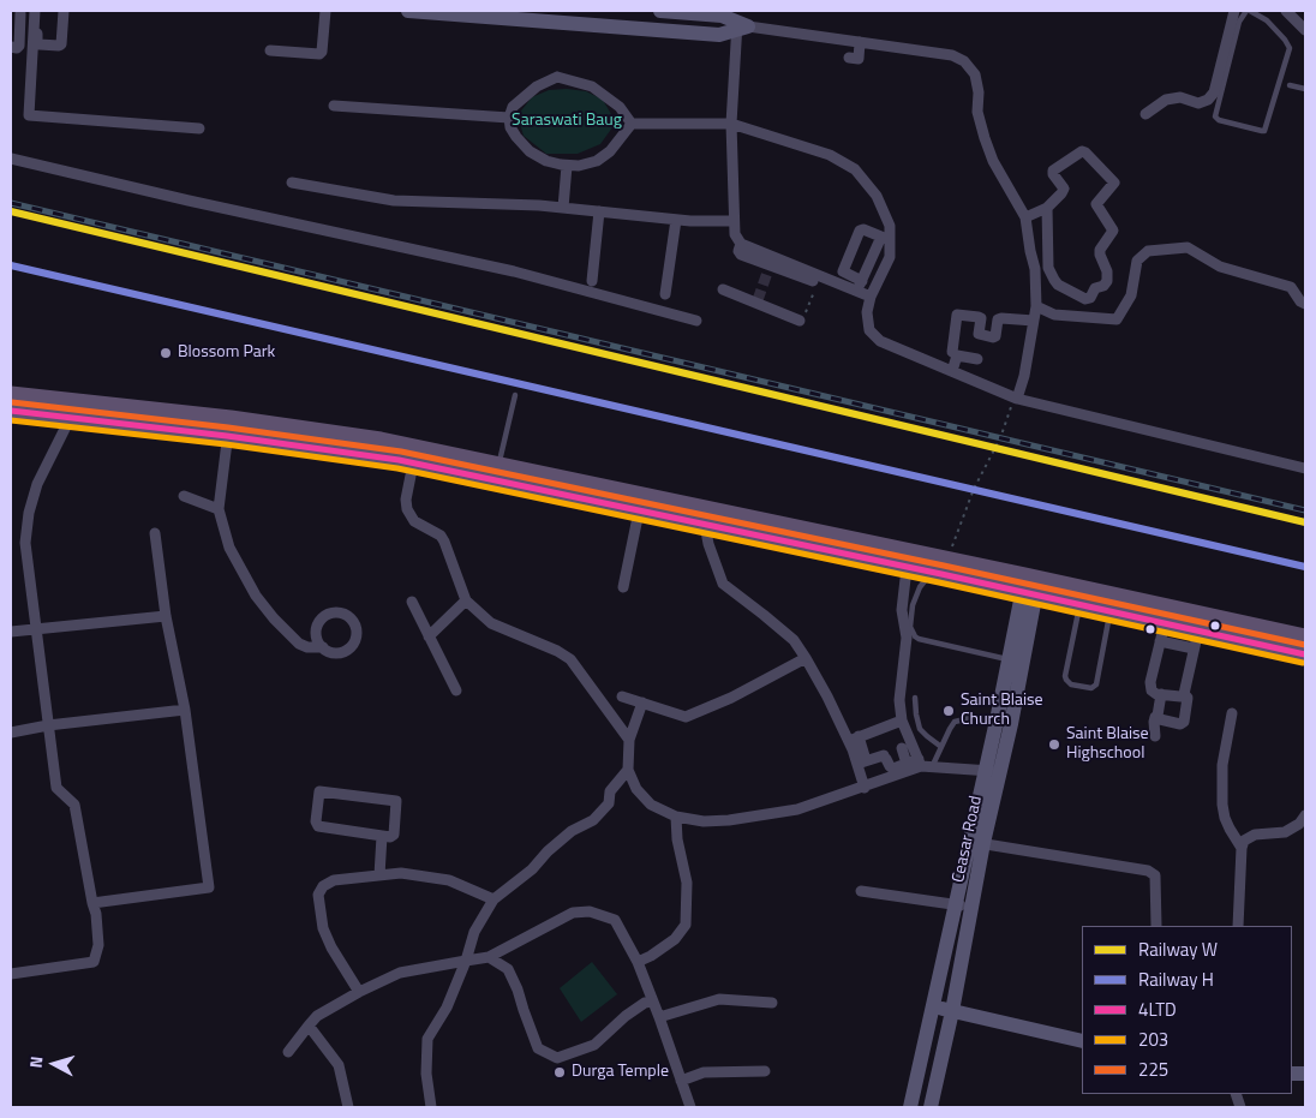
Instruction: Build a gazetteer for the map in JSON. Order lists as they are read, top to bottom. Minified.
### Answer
{"streets":{"main road":["Ceasar Road"]},"parks":["Saraswati Baug"],"places":["Blossom Park","Saint Blaise Church","Saint Blaise Highschool","Durga Temple"],"lines":["rail line W","rail line H","transit line 225","transit line 4LTD","transit line 203"],"legend":["Railway W","Railway H","4LTD","203","225"],"north":"left"}
